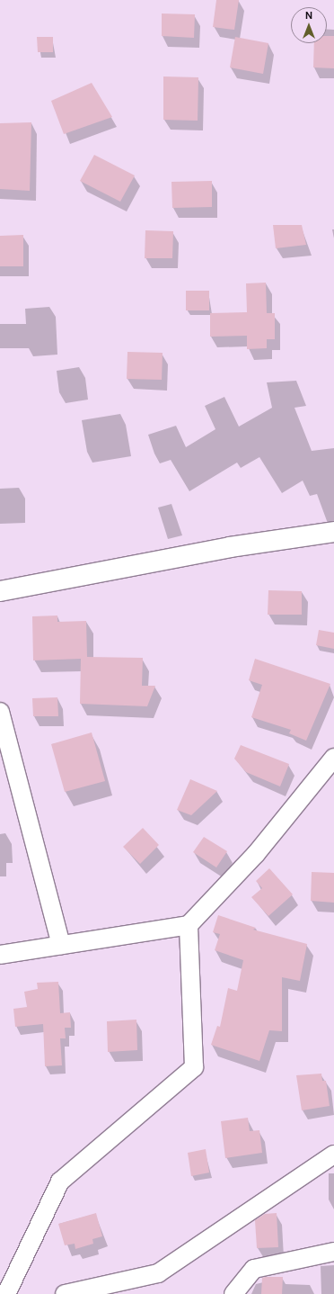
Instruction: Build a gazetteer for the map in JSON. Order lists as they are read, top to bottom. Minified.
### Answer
{"north":"top"}
